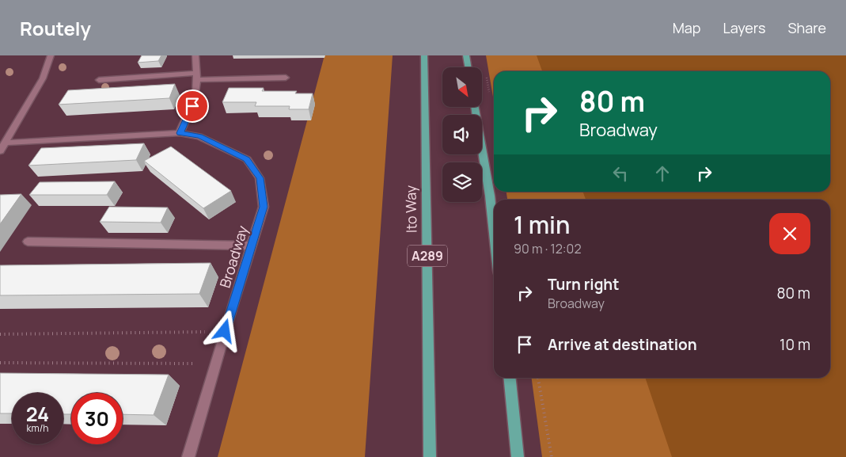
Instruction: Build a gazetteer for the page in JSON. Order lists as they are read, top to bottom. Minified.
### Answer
{"streets":{"main road":["Ito Way","A289"],"street":["Broadway"]},"north":"bottom right","page":{"header":"Routely","nav":["Map","Layers","Share"],"turn":["80 m","Broadway"],"heading":["1 min","90 m · 12:02"],"list":[{"name":"Turn right","note":"Broadway","value":"80 m"},{"name":"Arrive at destination","value":"10 m"}],"speed":"24 km/h","limit":"30"}}
